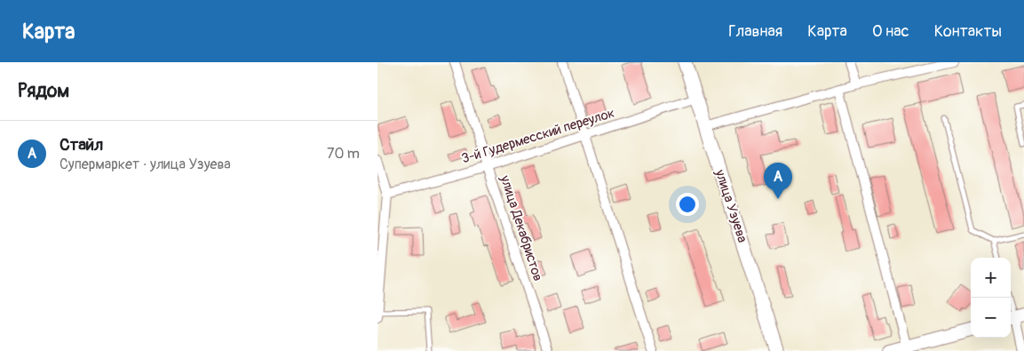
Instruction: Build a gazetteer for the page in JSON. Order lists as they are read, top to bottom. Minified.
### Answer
{"streets":{"main road":["улица Узуева"],"street":["3-й Гудермесский переулок","улица Декабристов"]},"crossings":[["3-й Гудермесский переулок","улица Узуева"],["3-й Гудермесский переулок","улица Декабристов"]],"page":{"header":"Карта","nav":["Главная","Карта","О нас","Контакты"],"heading":"Рядом","list":[{"mark":"A","name":"Стайл","note":"Супермаркет · улица Узуева","value":"70 m"}],"pins":"A","map_buttons":["+","−"]}}
